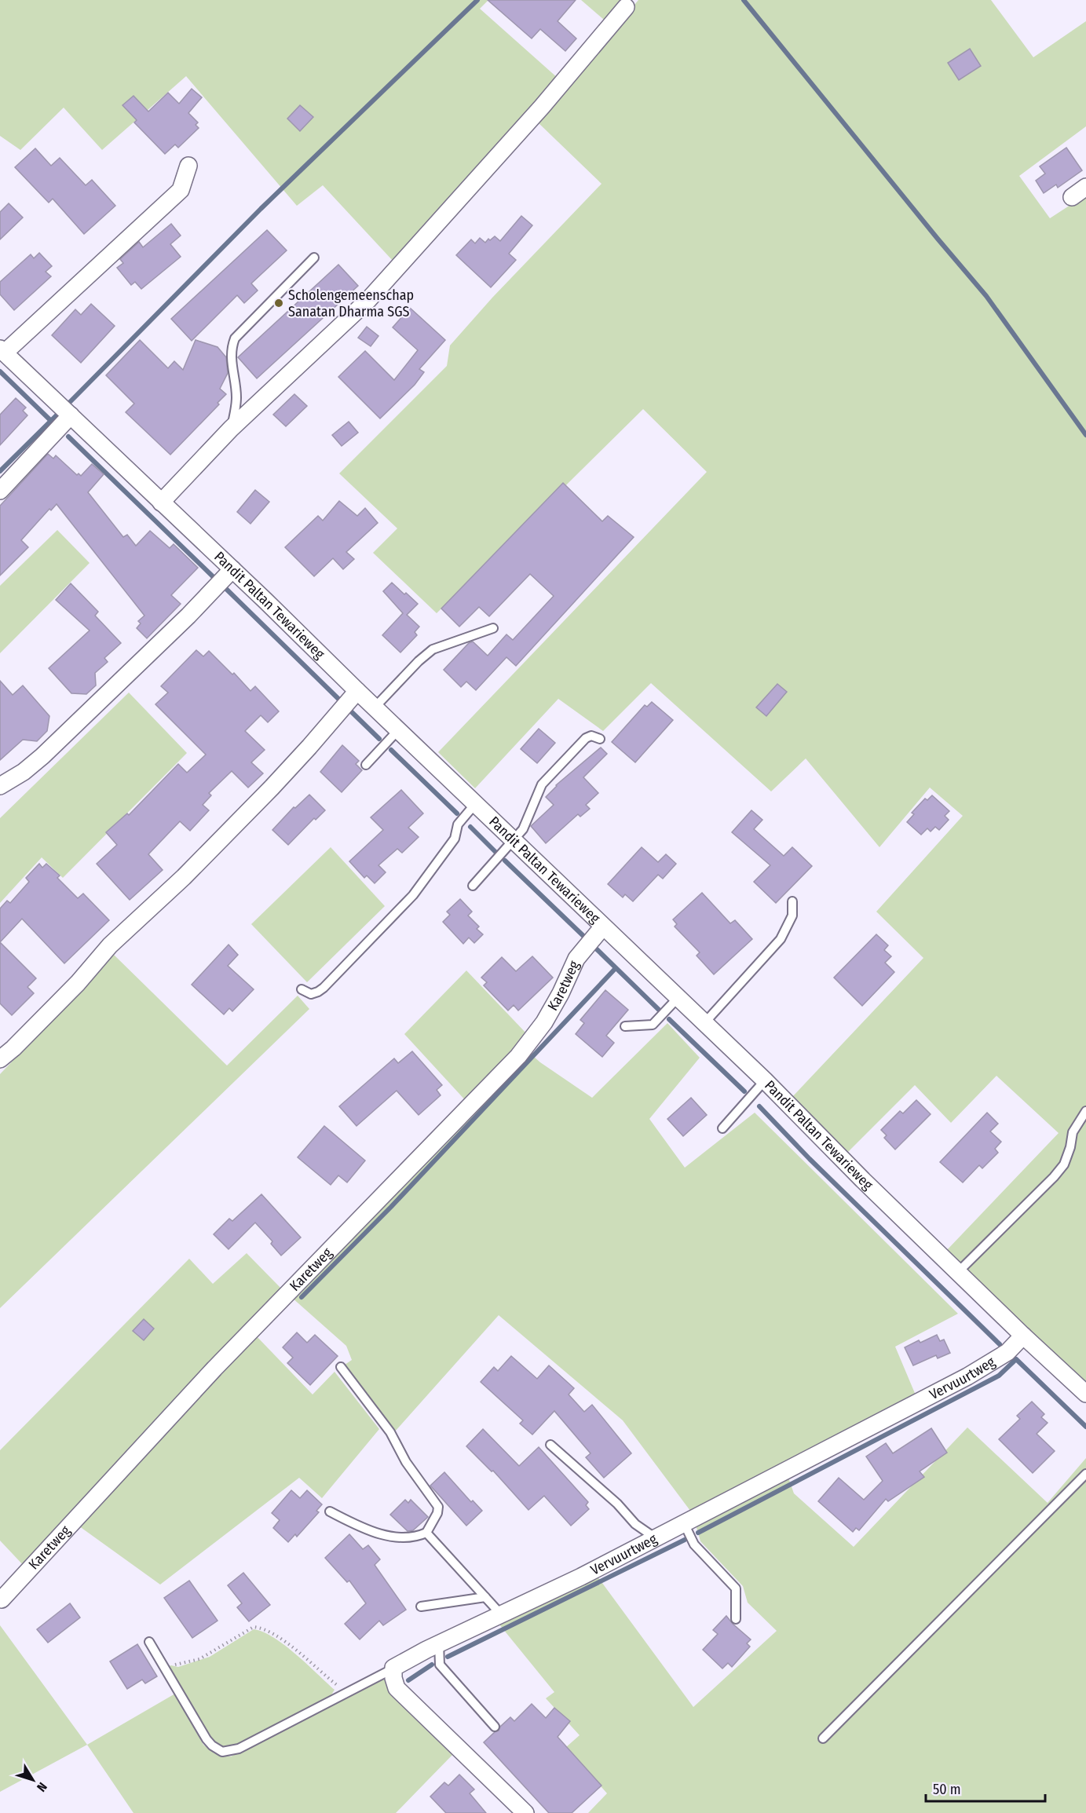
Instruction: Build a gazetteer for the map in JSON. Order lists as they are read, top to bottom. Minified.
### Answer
{"streets":{"street":["Pandit Paltan Tewarieweg","Karetweg","Vervuurtweg"]},"crossings":[["Pandit Paltan Tewarieweg","Karetweg"],["Pandit Paltan Tewarieweg","Vervuurtweg"]],"places":["Scholengemeenschap Sanatan Dharma SGS"],"scale_bar":"50 m","north":"bottom right"}
